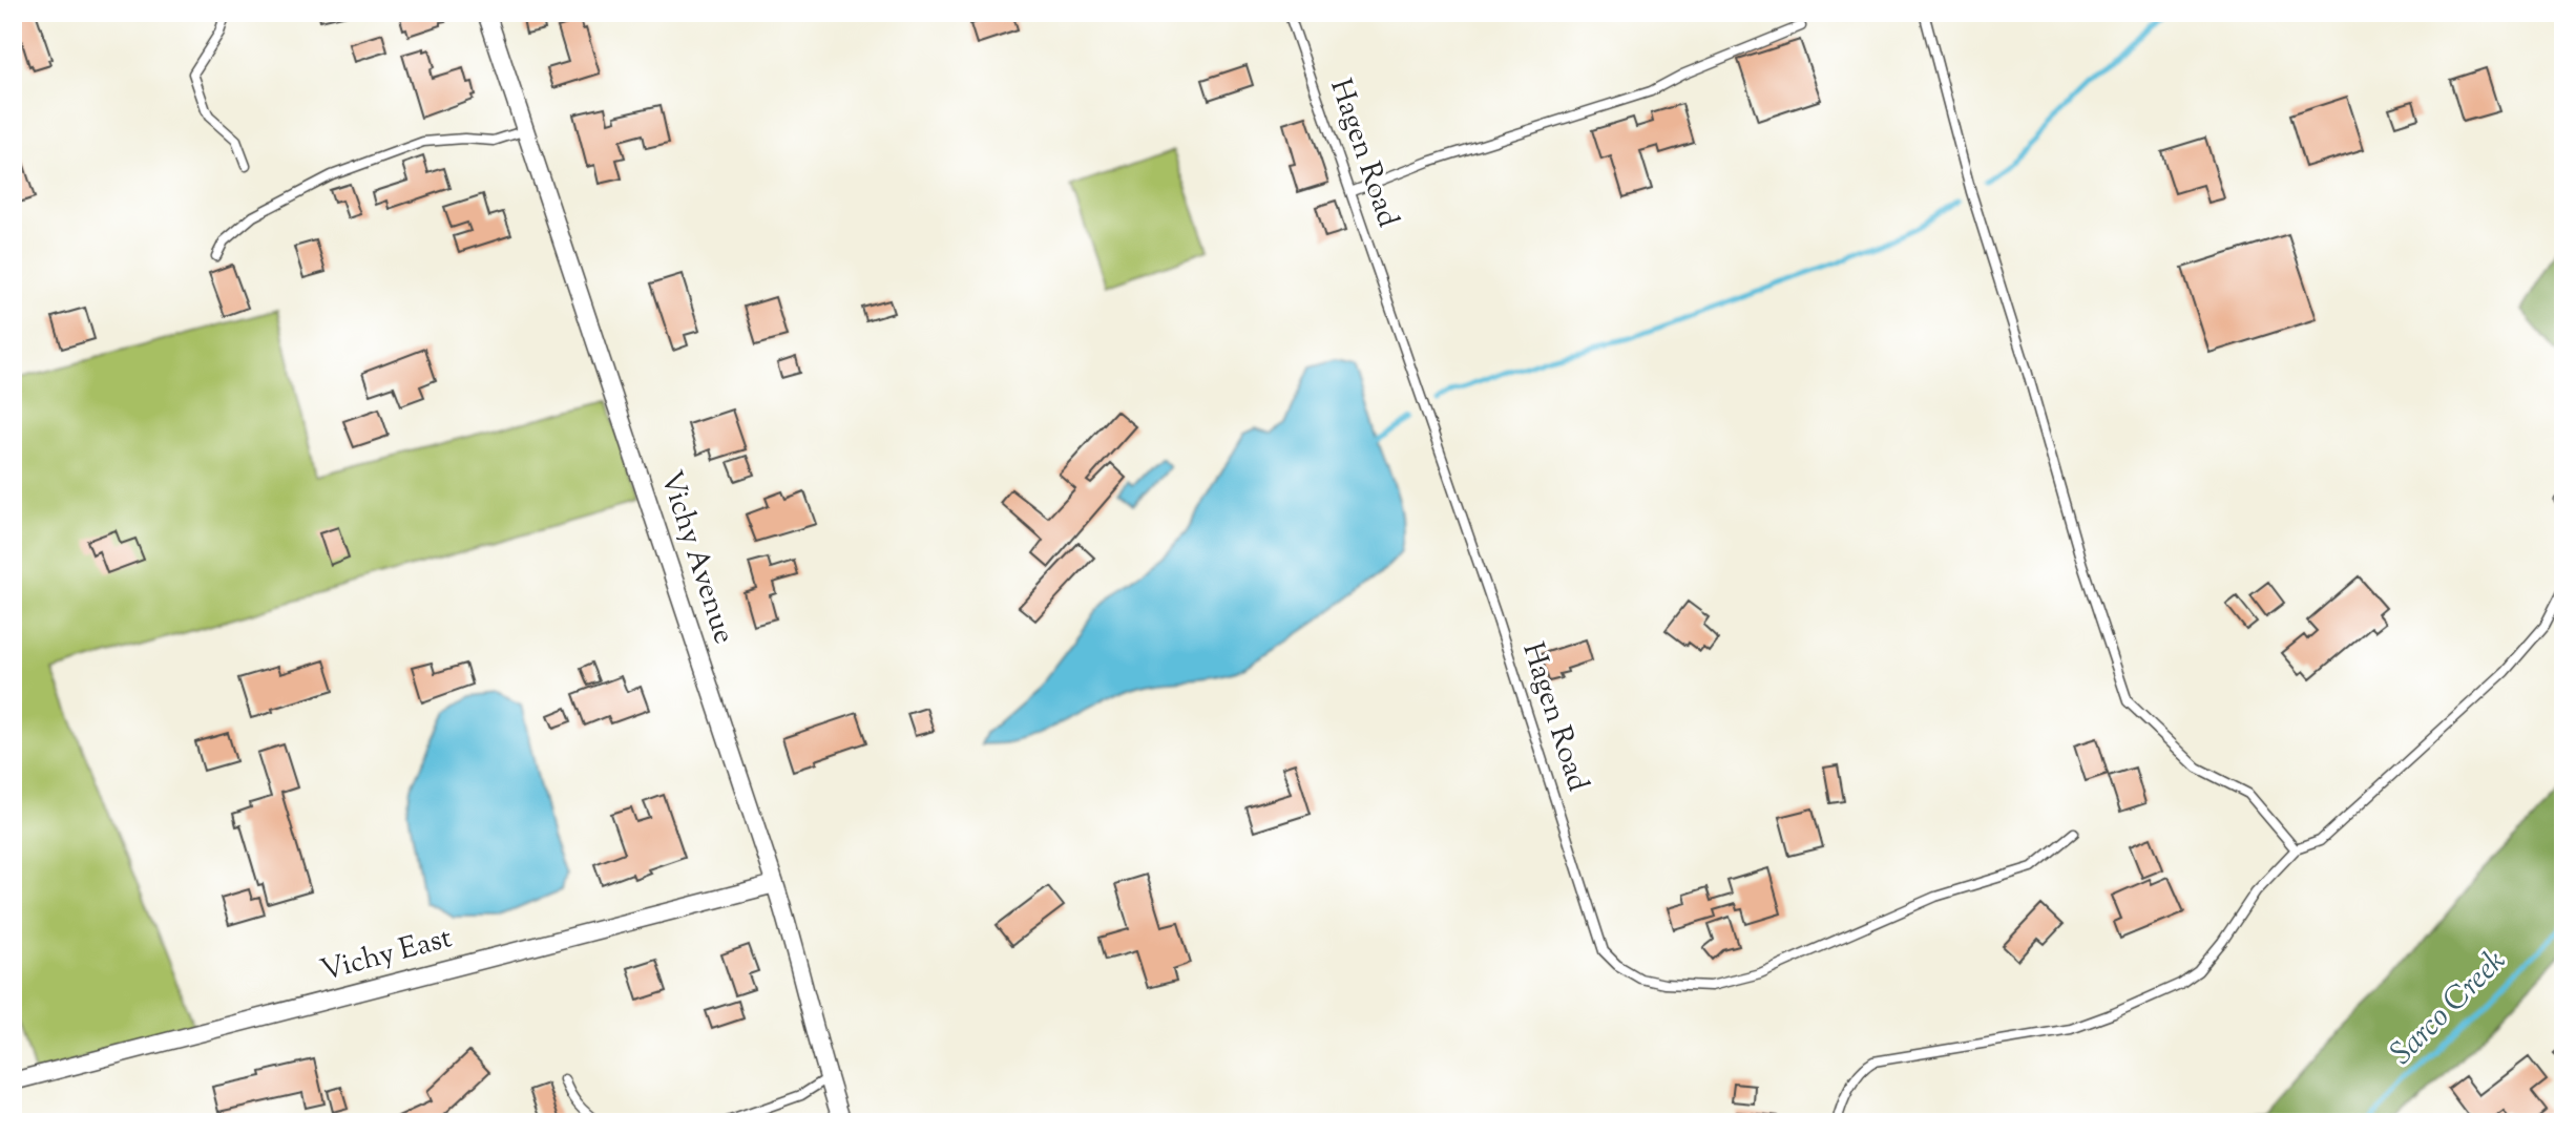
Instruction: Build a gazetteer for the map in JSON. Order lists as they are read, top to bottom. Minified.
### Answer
{"streets":{"street":["Vichy Avenue","Vichy East"],"lane":["Hagen Road"]},"crossings":[["Vichy Avenue","Vichy East"]],"water":["Sarco Creek"]}
